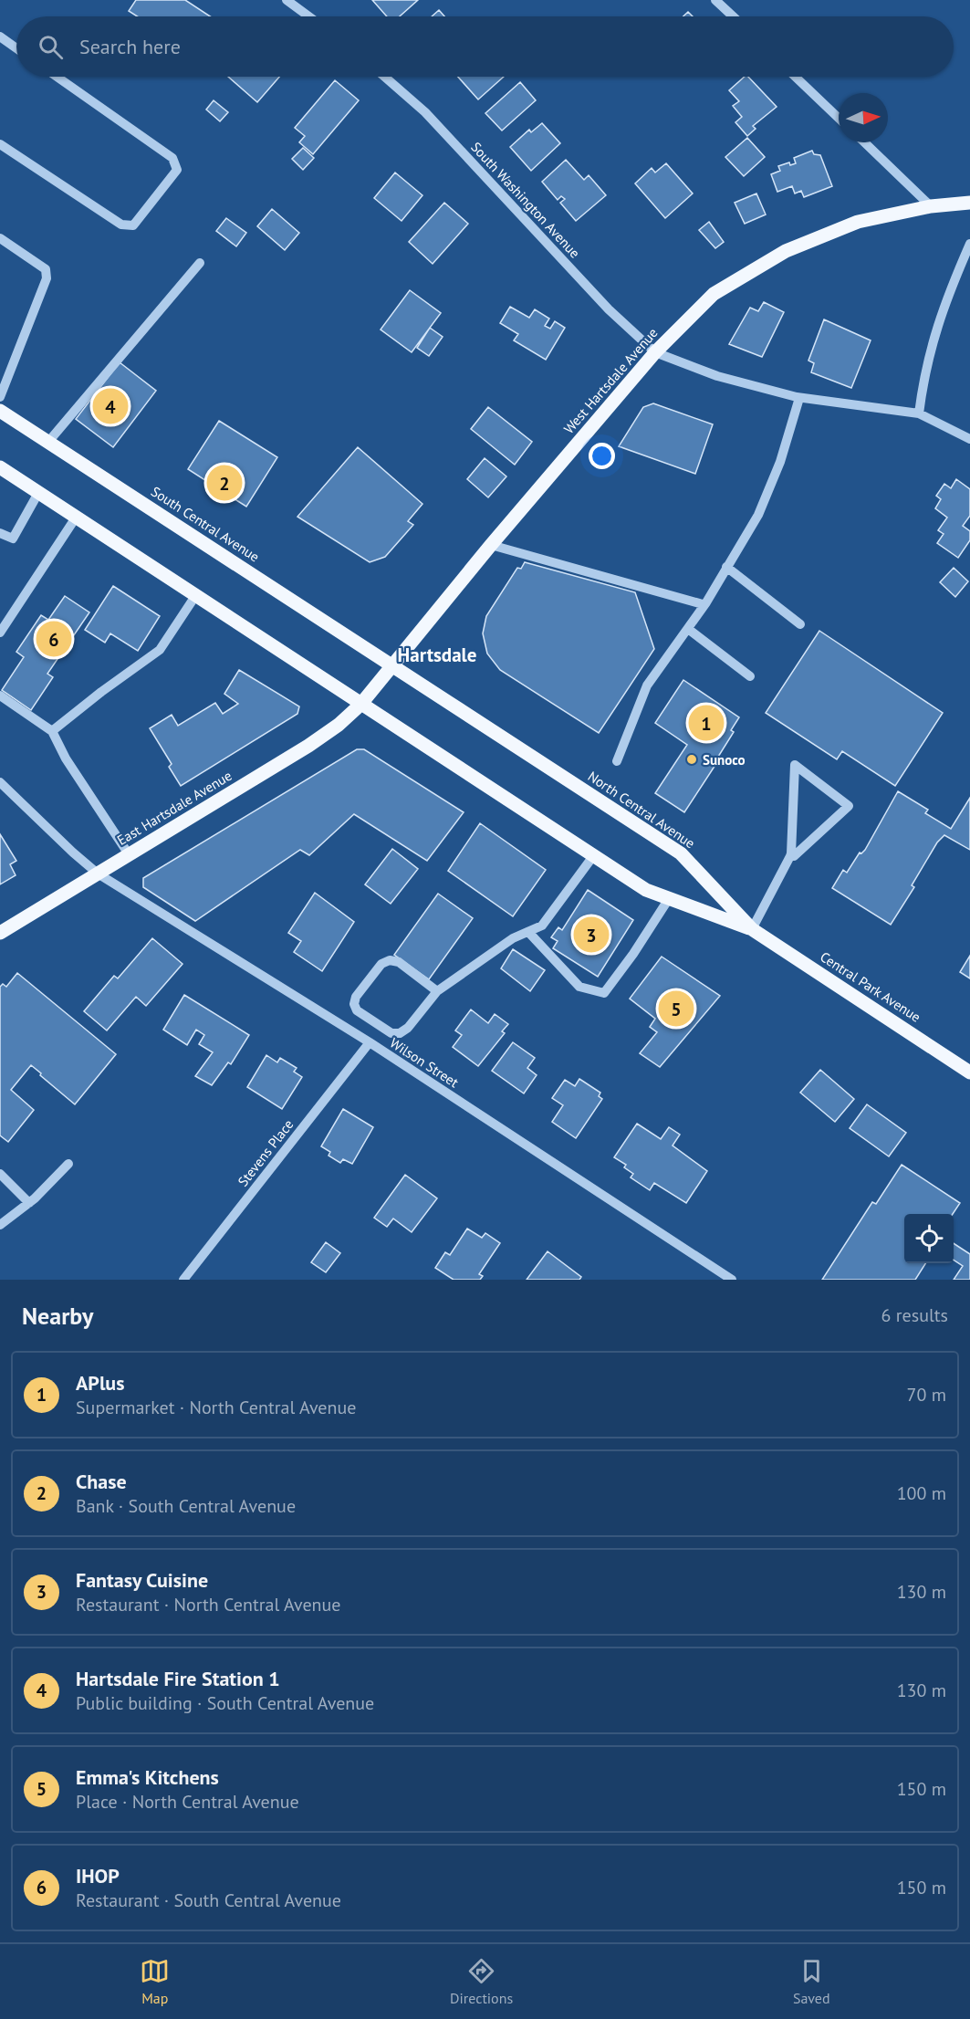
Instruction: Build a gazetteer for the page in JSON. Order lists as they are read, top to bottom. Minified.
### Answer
{"streets":{"main road":["West Hartsdale Avenue","South Central Avenue","East Hartsdale Avenue","North Central Avenue","Central Park Avenue"],"street":["South Washington Avenue","Wilson Street","Stevens Place"]},"crossings":[["South Washington Avenue","West Hartsdale Avenue"],["West Hartsdale Avenue","South Central Avenue"],["West Hartsdale Avenue","East Hartsdale Avenue"],["West Hartsdale Avenue","North Central Avenue"],["South Central Avenue","North Central Avenue"],["East Hartsdale Avenue","Wilson Street"],["North Central Avenue","Central Park Avenue"],["Wilson Street","Stevens Place"]],"districts":["Hartsdale"],"places":["Sunoco"],"north":"right","page":{"search":"Search here","pins":["4","2","6","1","3","5"],"heading":["Nearby","6 results"],"list":[{"mark":"1","name":"APlus","note":"Supermarket · North Central Avenue","value":"70 m"},{"mark":"2","name":"Chase","note":"Bank · South Central Avenue","value":"100 m"},{"mark":"3","name":"Fantasy Cuisine","note":"Restaurant · North Central Avenue","value":"130 m"},{"mark":"4","name":"Hartsdale Fire Station 1","note":"Public building · South Central Avenue","value":"130 m"},{"mark":"5","name":"Emma's Kitchens","note":"Place · North Central Avenue","value":"150 m"},{"mark":"6","name":"IHOP","note":"Restaurant · South Central Avenue","value":"150 m"}],"nav":["Map","Directions","Saved"]}}
